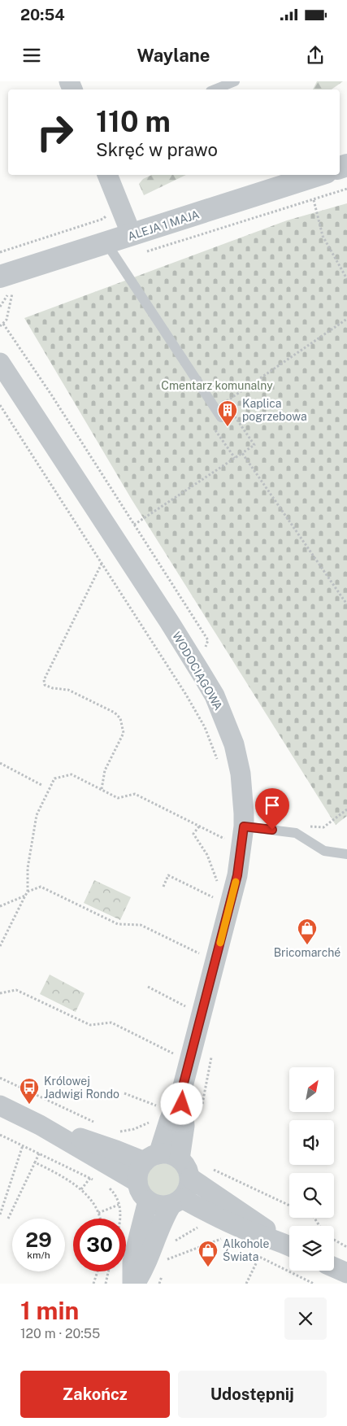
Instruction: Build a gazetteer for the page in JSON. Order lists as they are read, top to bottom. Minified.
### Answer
{"streets":{"street":["ALEJA 1 MAJA","WODOCIĄGOWA"]},"parks":["Cmentarz komunalny"],"places":{"building":["Kaplica pogrzebowa"],"shop":["Bricomarché","Alkohole Świata"],"bus stop":["Królowej Jadwigi Rondo"]},"north":"top right","page":{"status":"20:54","header":"Waylane","turn":["110 m","Skręć w prawo"],"speed":"29 km/h","limit":"30","heading":["1 min","120 m · 20:55"],"buttons":["Zakończ","Udostępnij"]}}
